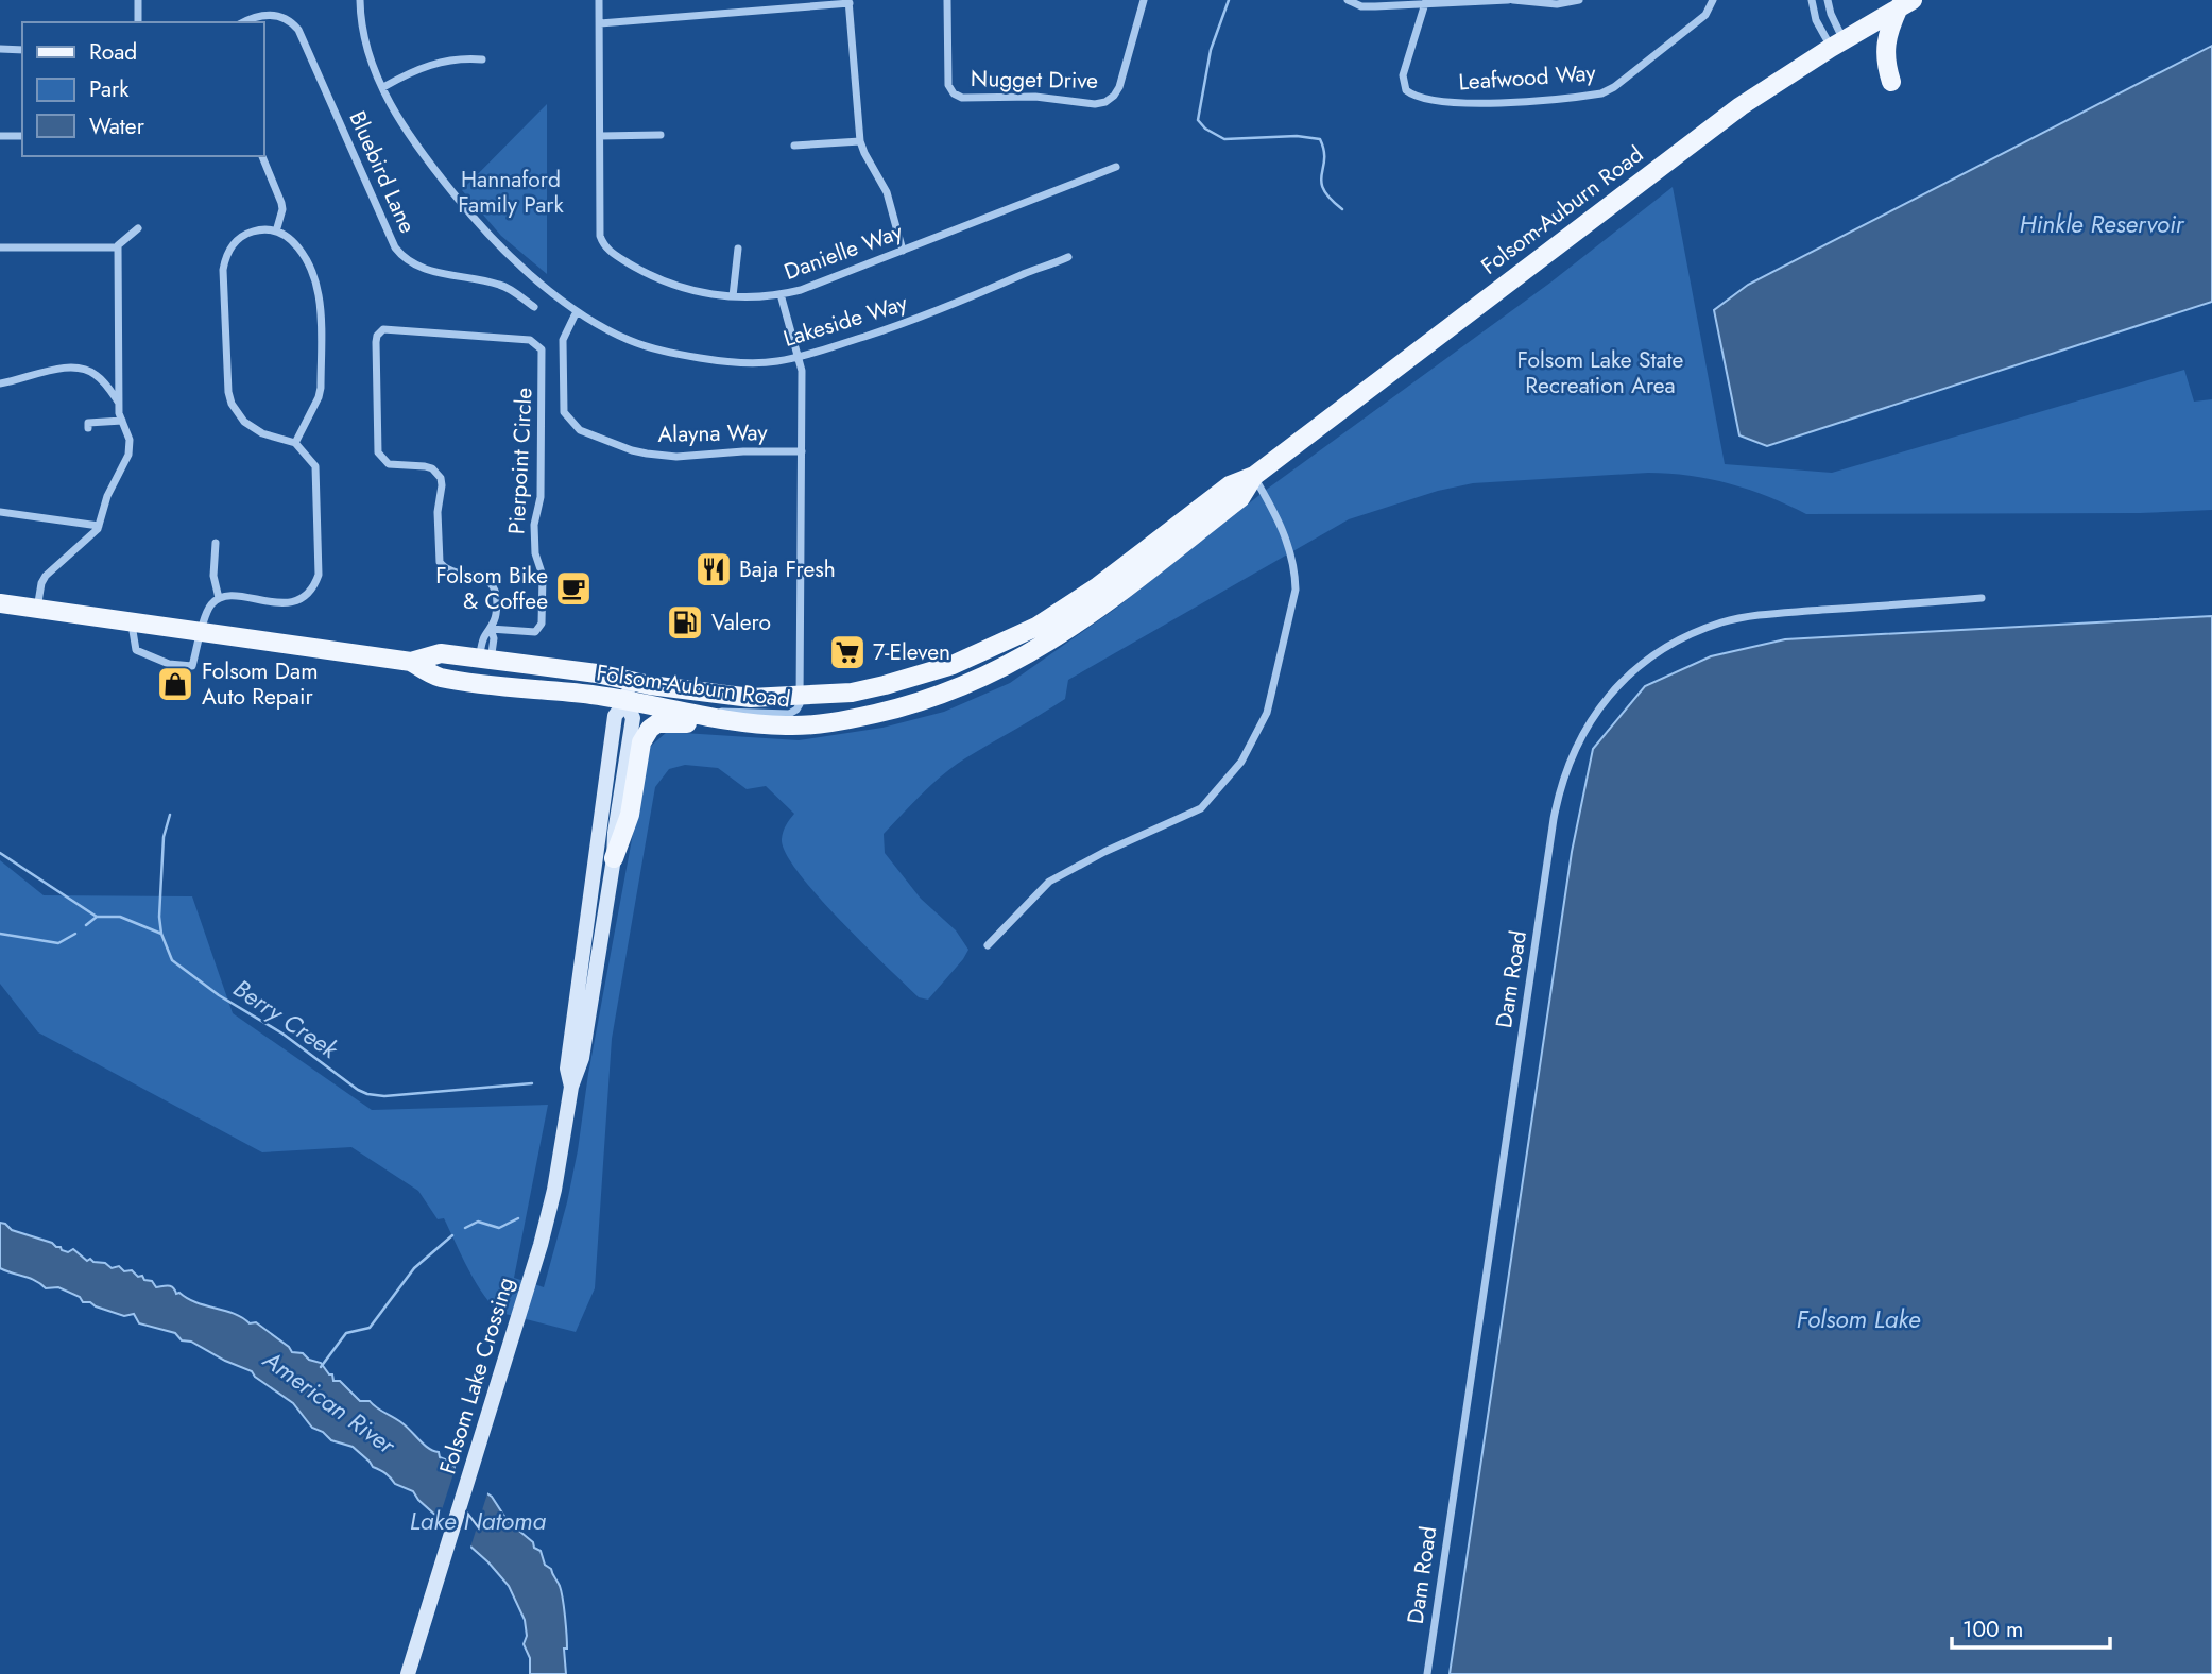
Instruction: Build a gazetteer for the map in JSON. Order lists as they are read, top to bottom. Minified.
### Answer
{"streets":{"main road":["Folsom-Auburn Road","Folsom Lake Crossing"],"street":["Leafwood Way","Nugget Drive","Bluebird Lane","Danielle Way","Lakeside Way","Alayna Way","Pierpoint Circle","Dam Road"]},"crossings":[["Folsom-Auburn Road","Pierpoint Circle"],["Folsom-Auburn Road","Folsom Lake Crossing"],["Lakeside Way","Alayna Way"]],"water":["Hinkle Reservoir","Berry Creek","Folsom Lake","American River","Lake Natoma"],"parks":["Hannaford Family Park","Folsom Lake State Recreation Area"],"places":{"restaurant":["Baja Fresh"],"cafe":["Folsom Bike & Coffee"],"fuel station":["Valero"],"supermarket":["7-Eleven"],"shop":["Folsom Dam Auto Repair"]},"legend":["Road","Park","Water"],"scale_bar":"100 m"}
